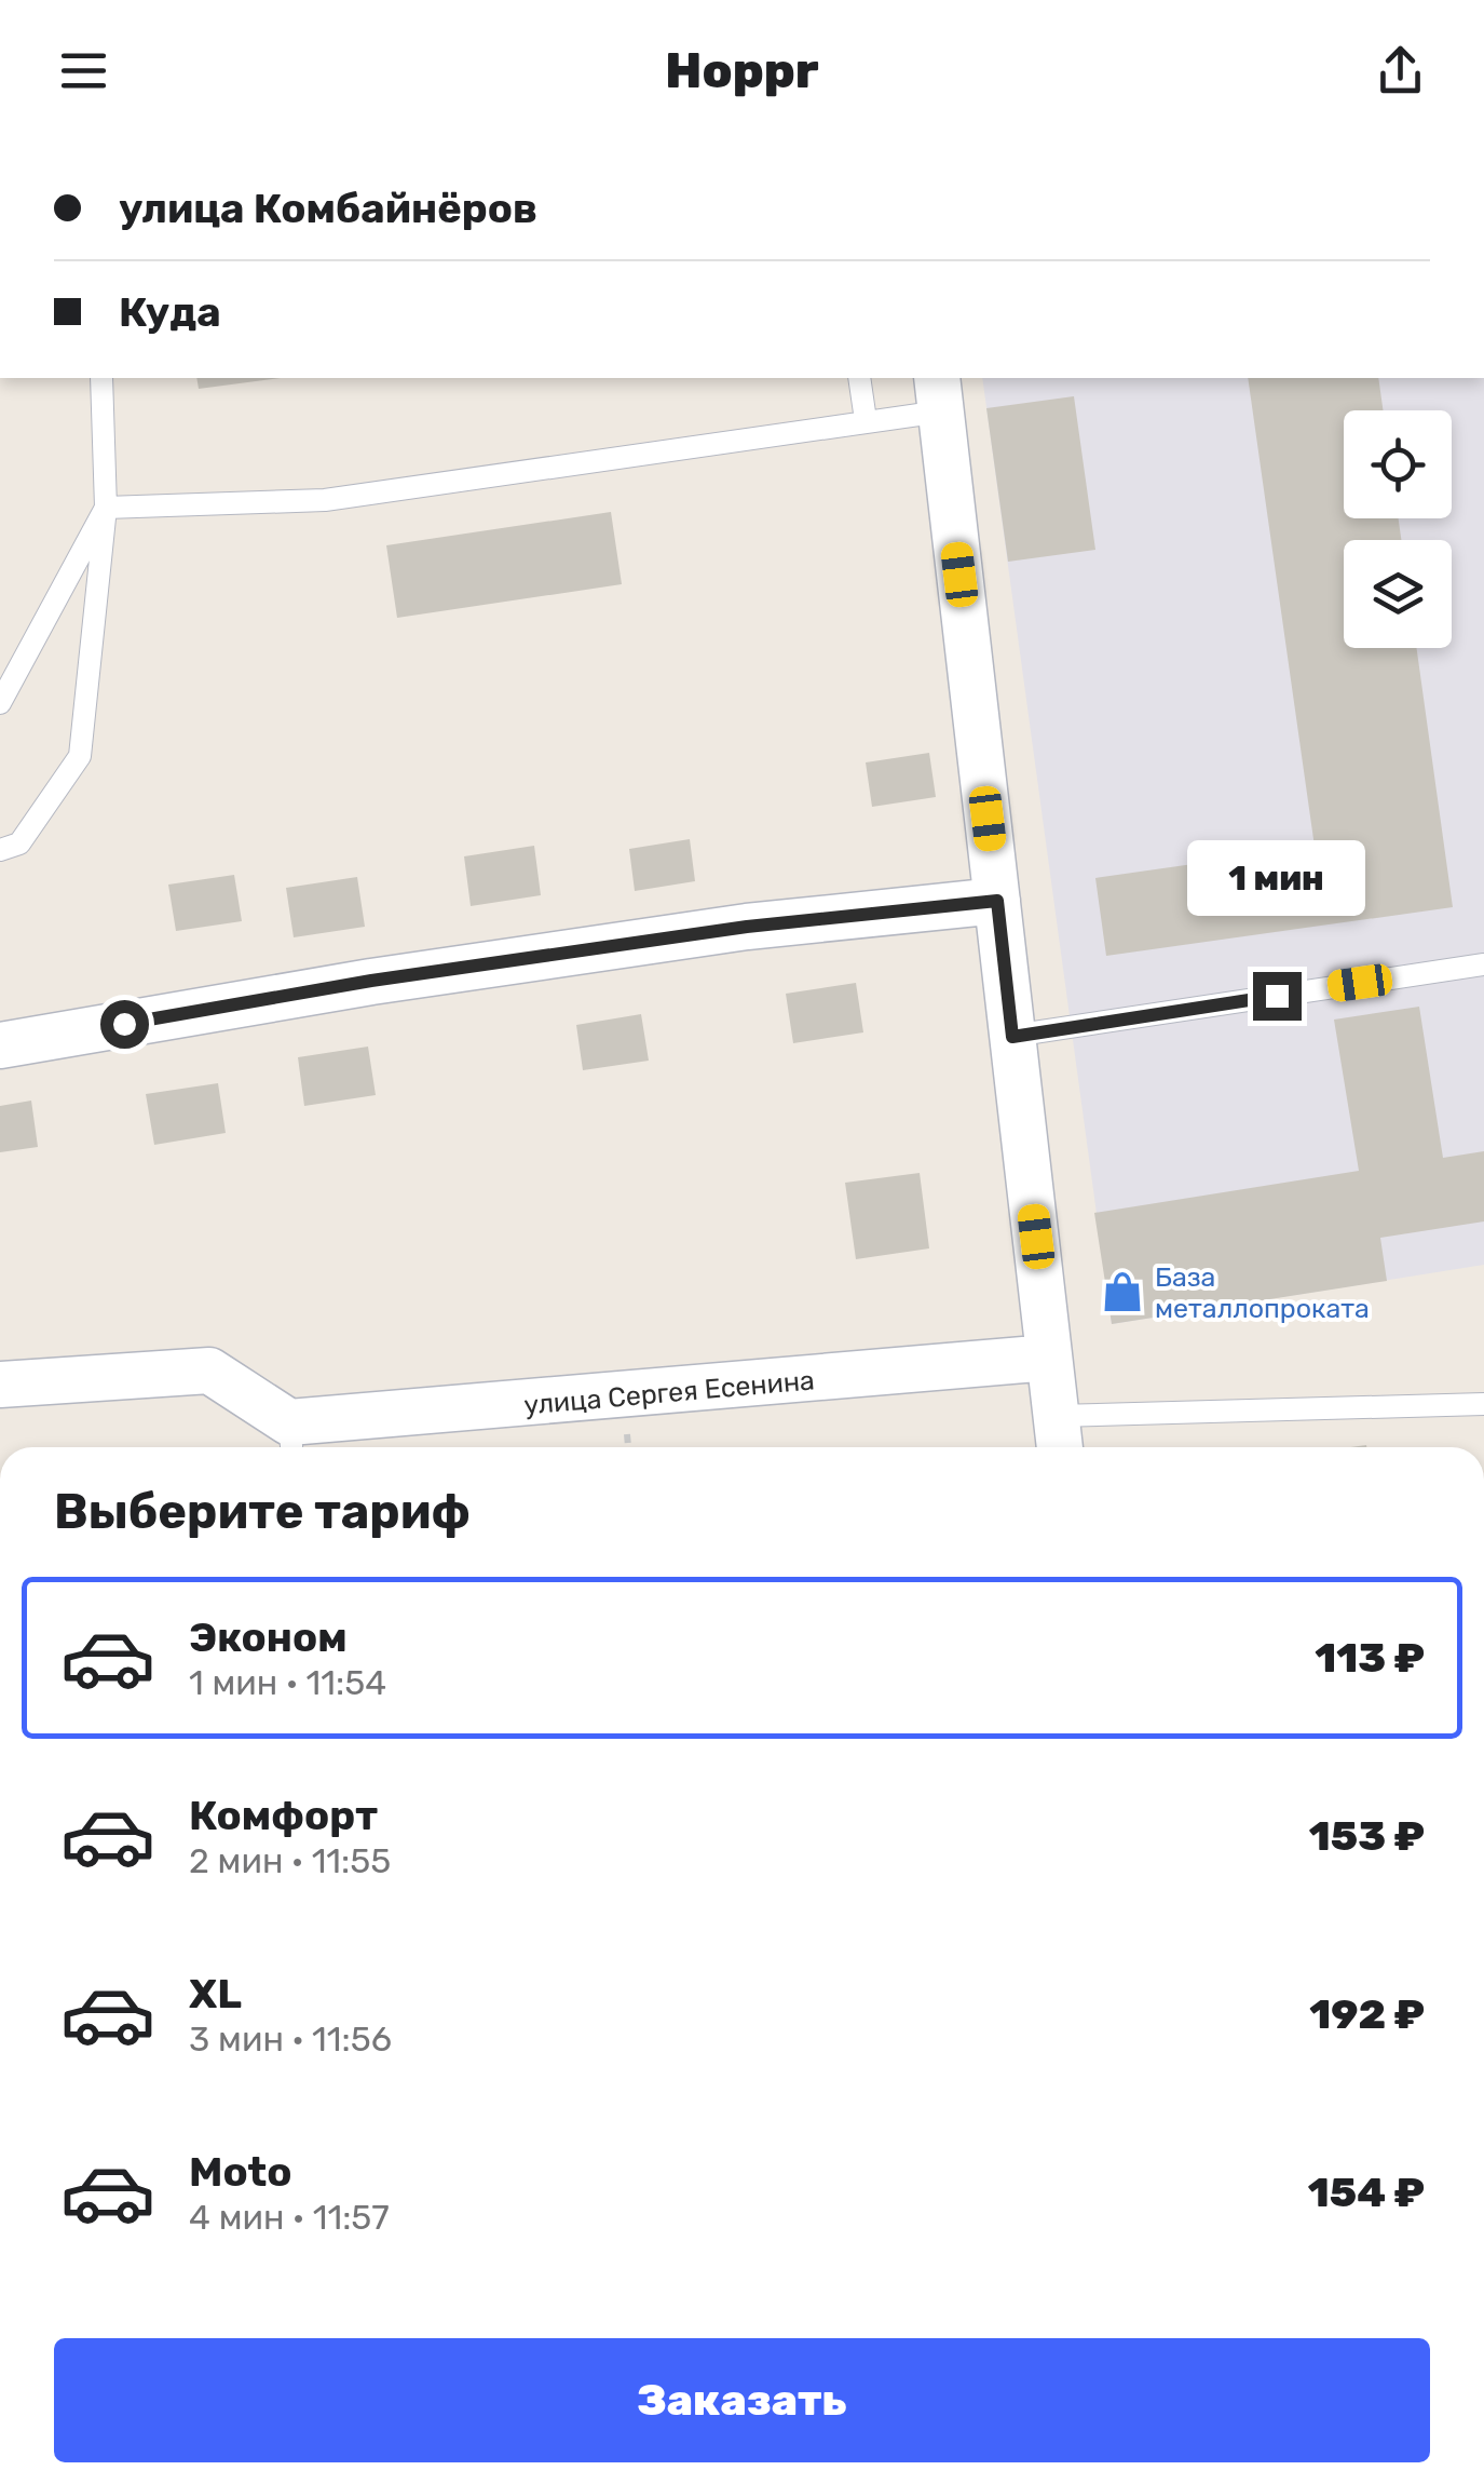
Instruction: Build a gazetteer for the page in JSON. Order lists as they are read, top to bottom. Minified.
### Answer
{"streets":{"street":["улица Сергея Есенина"]},"places":{"shop":["База металлопроката"]},"page":{"header":"Hoppr","banner":["улица Комбайнёров","Куда"],"bubble":"1 мин","heading":"Выберите тариф","list":[{"name":"Эконом","note":"1 мин · 11:54","value":"113 ₽"},{"name":"Комфорт","note":"2 мин · 11:55","value":"153 ₽"},{"name":"XL","note":"3 мин · 11:56","value":"192 ₽"},{"name":"Moto","note":"4 мин · 11:57","value":"154 ₽"}],"buttons":"Заказать"}}
